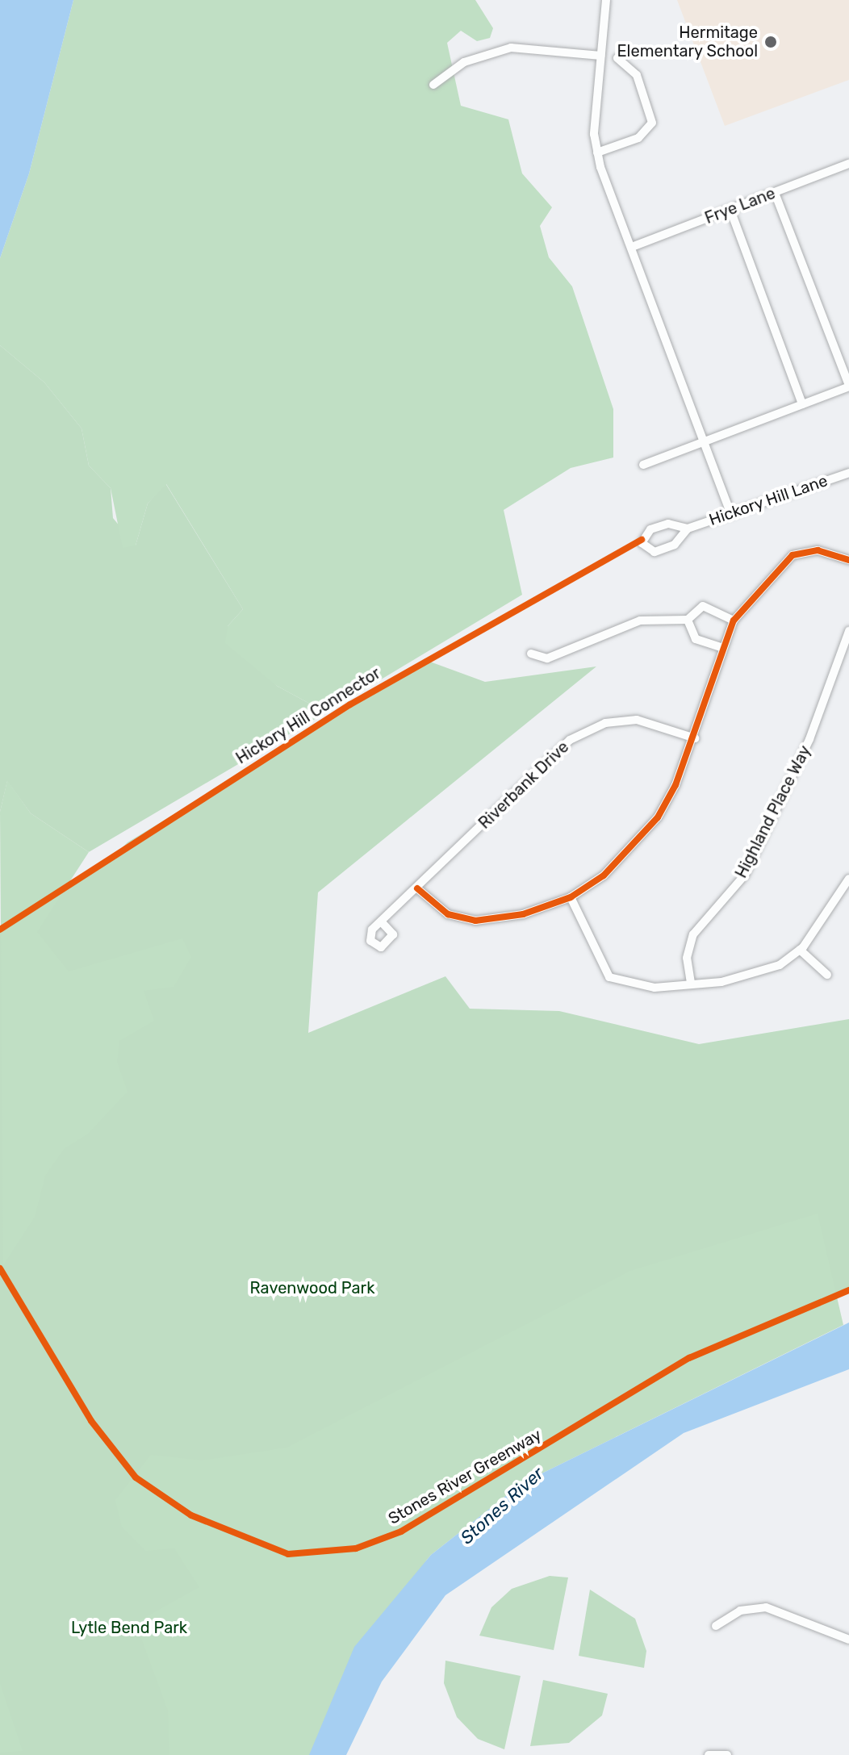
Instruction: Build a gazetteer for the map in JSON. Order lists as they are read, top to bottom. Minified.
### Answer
{"streets":{"street":["Frye Lane","Hickory Hill Lane","Riverbank Drive","Highland Place Way"],"cycle path":["Hickory Hill Connector","Stones River Greenway"]},"water":["Stones River"],"parks":["Ravenwood Park","Lytle Bend Park"],"places":["Hermitage Elementary School"]}
